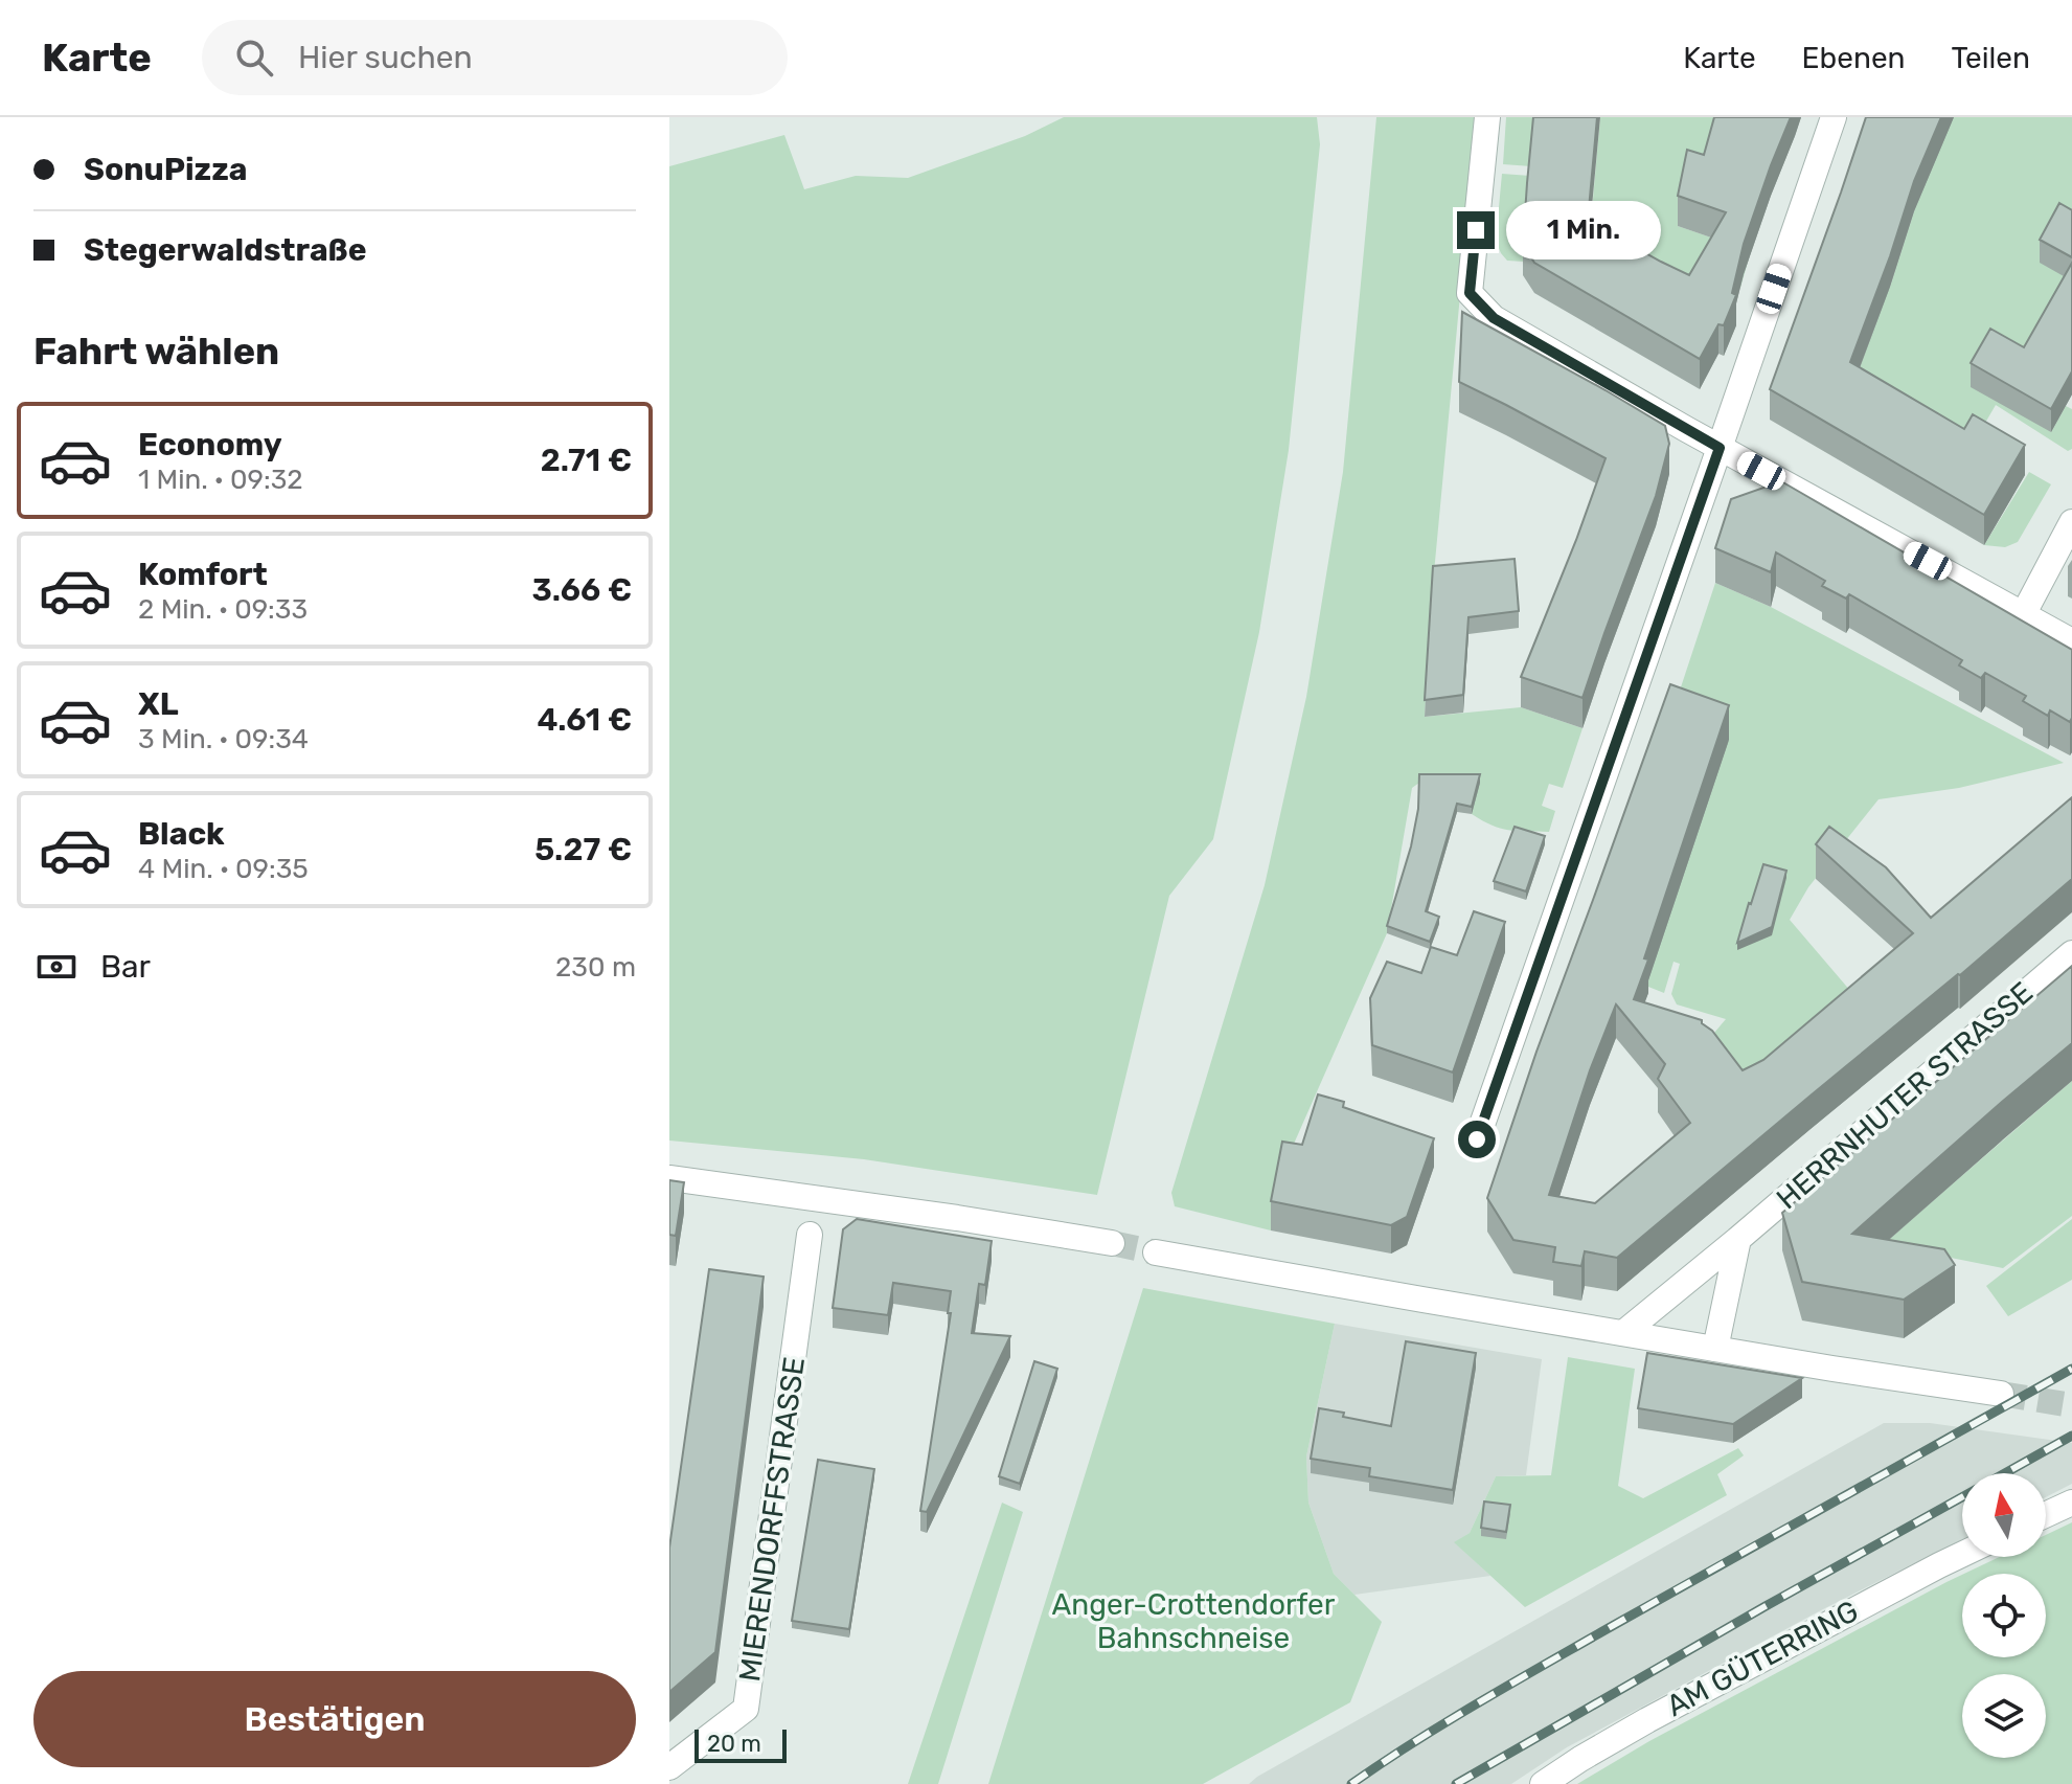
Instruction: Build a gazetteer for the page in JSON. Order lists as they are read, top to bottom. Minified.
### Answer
{"streets":{"street":["HERRNHUTER STRASSE","MIERENDORFFSTRASSE","AM GÜTERRING"]},"parks":["Anger-Crottendorfer Bahnschneise"],"scale_bar":"20 m","north":"top","page":{"header":"Karte","search":"Hier suchen","nav":["Karte","Ebenen","Teilen"],"banner":["SonuPizza","Stegerwaldstraße"],"bubble":"1 Min.","heading":"Fahrt wählen","list":[{"name":"Economy","note":"1 Min. · 09:32","value":"2.71 €"},{"name":"Komfort","note":"2 Min. · 09:33","value":"3.66 €"},{"name":"XL","note":"3 Min. · 09:34","value":"4.61 €"},{"name":"Black","note":"4 Min. · 09:35","value":"5.27 €"}],"pay":["Bar","230 m"],"buttons":"Bestätigen","scale":"20 m"}}
